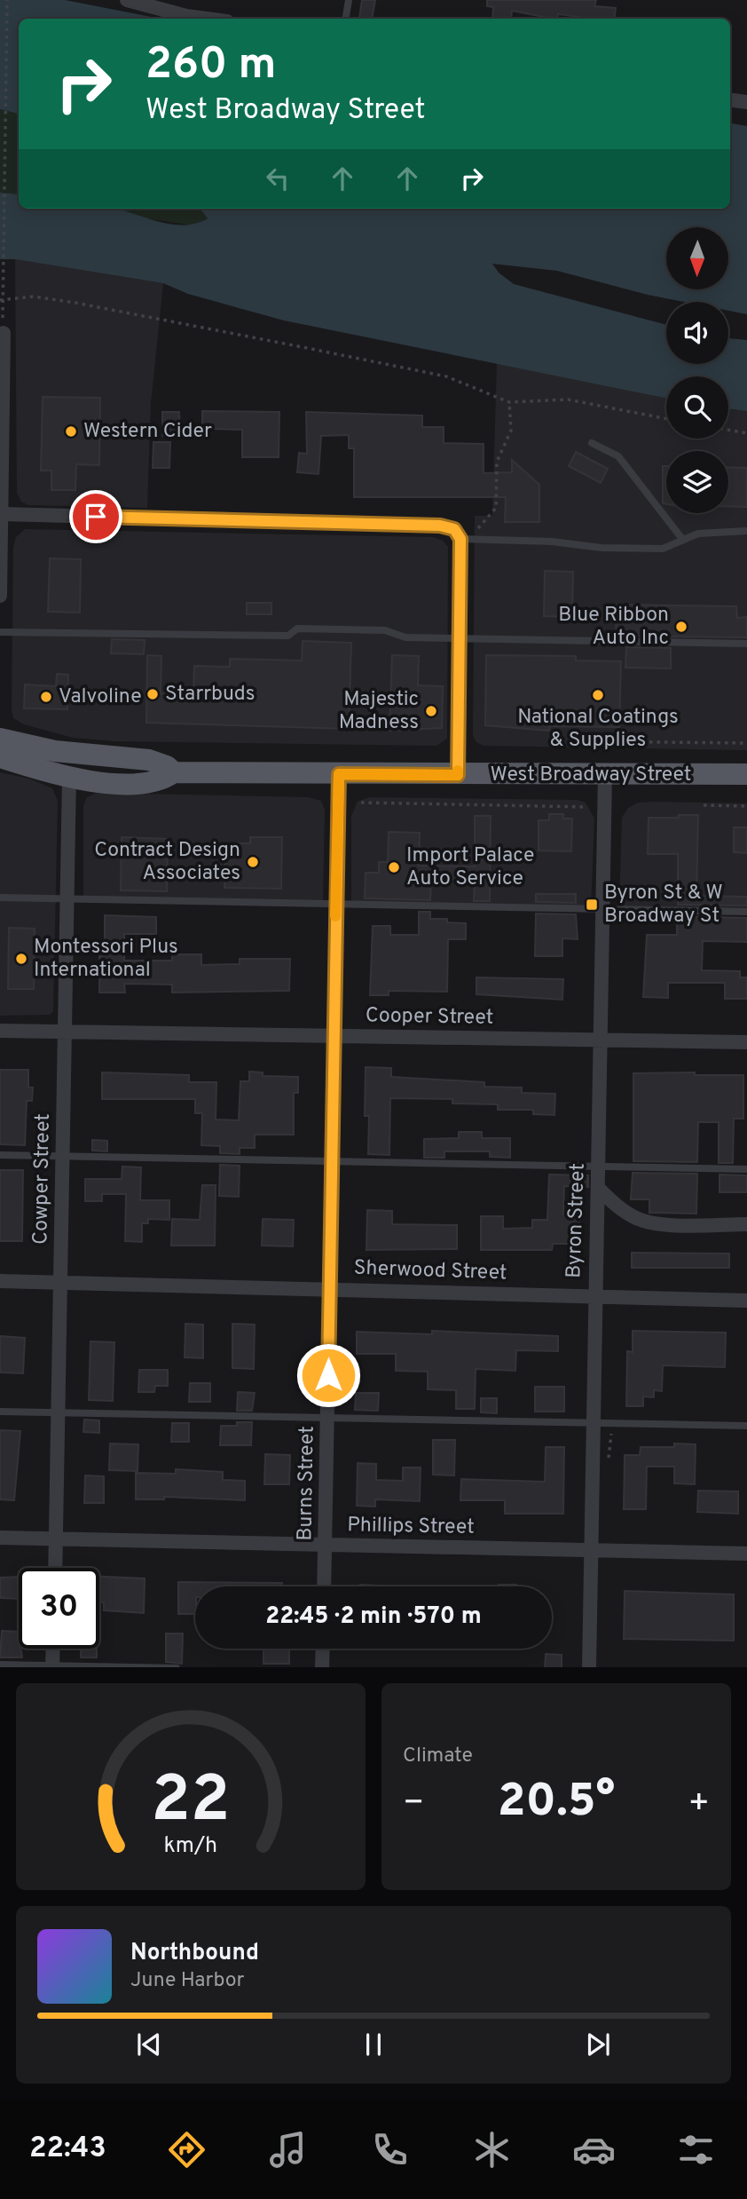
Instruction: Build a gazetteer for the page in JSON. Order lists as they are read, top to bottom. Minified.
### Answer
{"streets":{"main road":["West Broadway Street"],"street":["Cooper Street","Cowper Street","Byron Street","Sherwood Street","Burns Street","Phillips Street"]},"crossings":[["West Broadway Street","Cowper Street"],["West Broadway Street","Byron Street"],["West Broadway Street","Burns Street"],["Cooper Street","Cowper Street"],["Cooper Street","Byron Street"],["Cooper Street","Burns Street"],["Cowper Street","Sherwood Street"],["Cowper Street","Phillips Street"],["Byron Street","Sherwood Street"],["Byron Street","Phillips Street"],["Sherwood Street","Burns Street"],["Burns Street","Phillips Street"]],"places":{"other":["Western Cider","Blue Ribbon Auto Inc","Starrbuds","National Coatings & Supplies","Valvoline","Majestic Madness","Contract Design Associates","Import Palace Auto Service","Montessori Plus International"],"transit":["Byron St & W Broadway St"]},"north":"bottom","page":{"turn":["260 m","West Broadway Street"],"limit":"30","trip":"22:45 · 2 min · 570 m","tile":"Climate","heat":["−","20.5°","+"],"song":["Northbound","June Harbor"],"tabs":"22:43","gauge":["22","km/h"]}}
